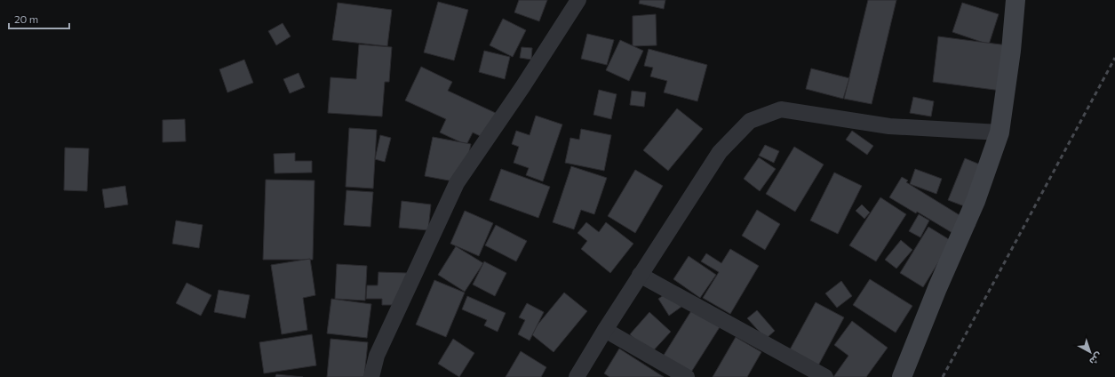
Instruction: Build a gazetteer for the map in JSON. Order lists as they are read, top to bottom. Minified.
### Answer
{"scale_bar":"20 m","north":"bottom right"}
